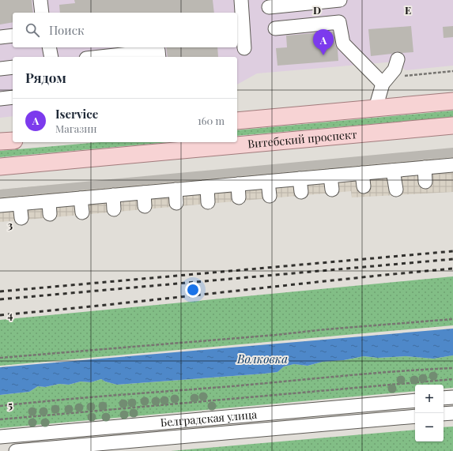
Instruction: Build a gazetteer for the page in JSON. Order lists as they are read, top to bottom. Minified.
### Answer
{"streets":{"main road":["Витебский проспект"],"street":["Белградская улица"]},"water":["Волковка"],"page":{"search":"Поиск","pins":"A","heading":"Рядом","list":[{"mark":"A","name":"Iservice","note":"Магазин","value":"160 m"}],"map_buttons":["+","−"]},"grid":{"columns":["D","E"],"rows":["3","4","5"]}}
